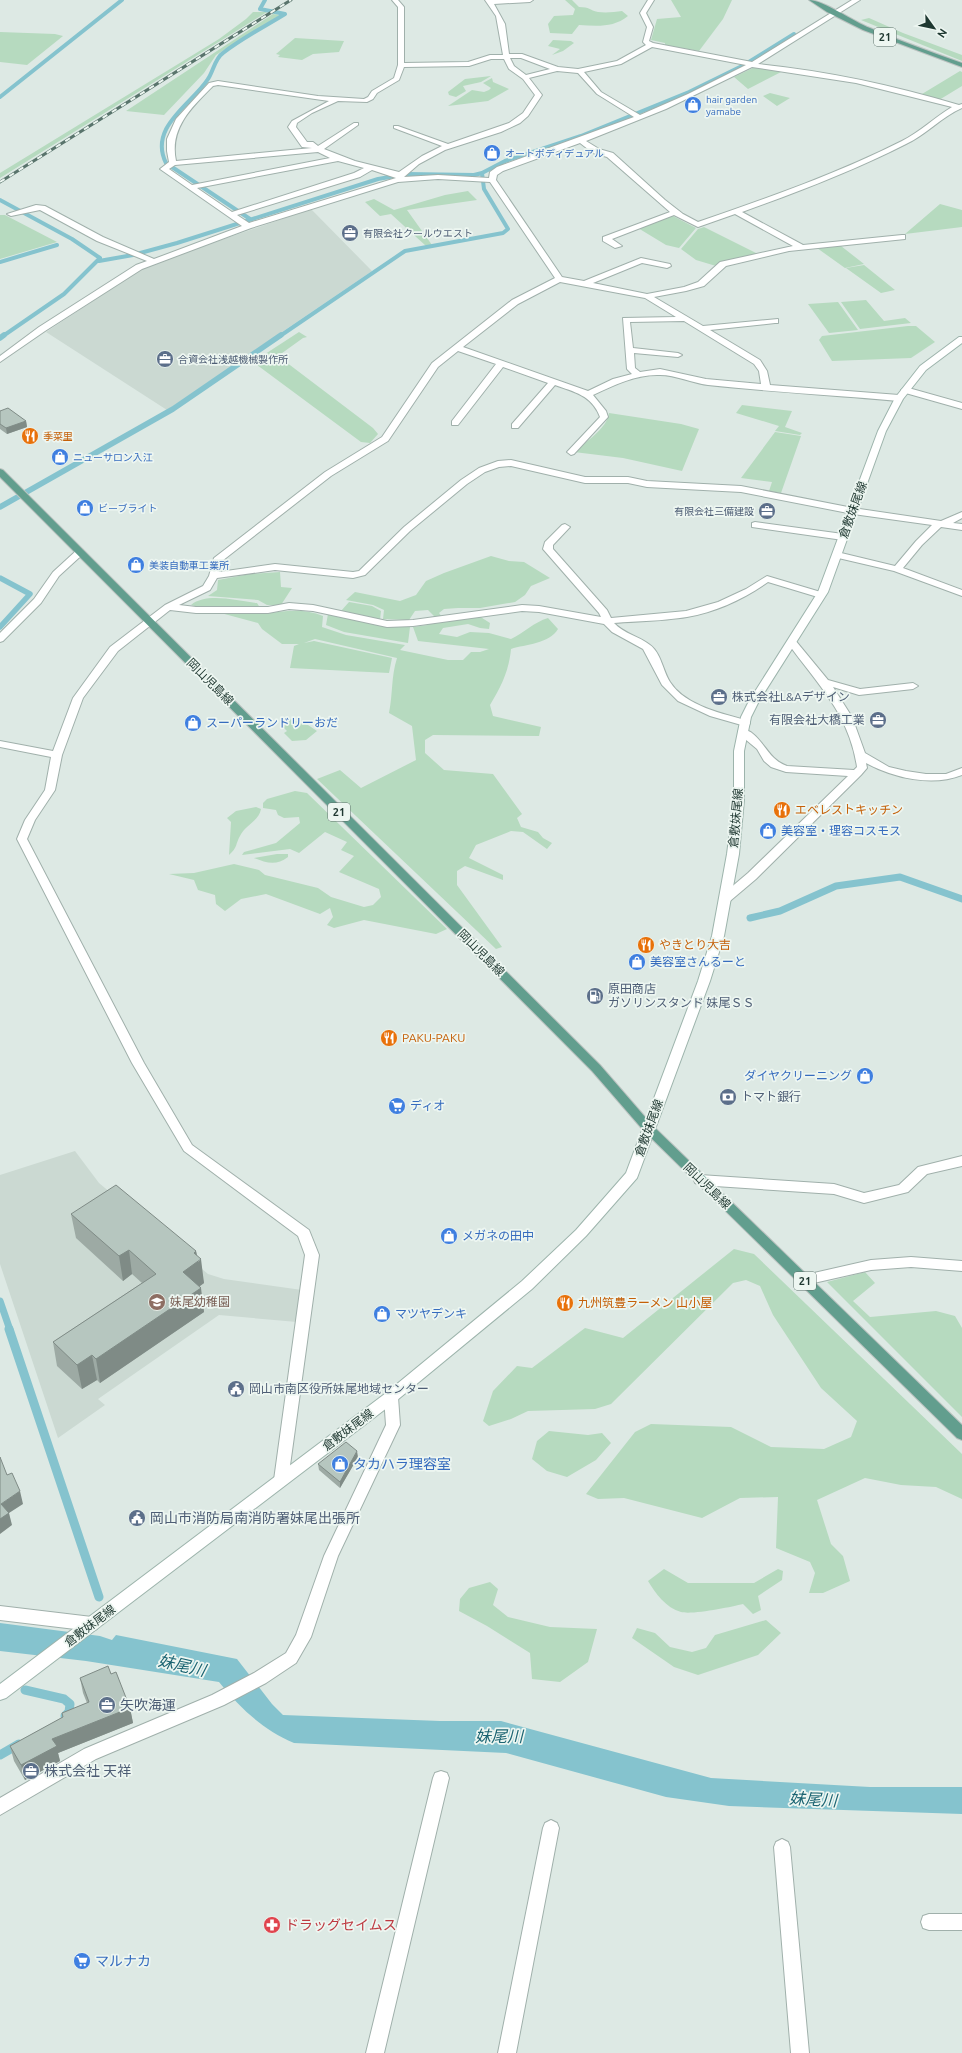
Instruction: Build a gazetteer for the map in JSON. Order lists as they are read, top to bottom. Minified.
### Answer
{"streets":{"main road":["21","岡山児島線"],"street":["倉敷妹尾線"]},"crossings":[["倉敷妹尾線","岡山児島線"]],"water":["妹尾川"],"places":{"shop":["hair garden yamabe","オートボディデュアル","ニューサロン入江","ビーブライト","美装自動車工業所","スーパーランドリーおだ","美容室・理容コスモス","美容室さんるーと","ダイヤクリーニング","メガネの田中","マツヤデンキ","タカハラ理容室"],"office":["有限会社クールウエスト","合資会社浅越機械製作所","有限会社三備建設","株式会社L&Aデザイン","有限会社大橋工業","矢吹海運","株式会社 天祥"],"restaurant":["季菜里","エベレストキッチン","やきとり大吉","PAKU-PAKU","九州筑豊ラーメン 山小屋"],"fuel station":["原田商店 ガソリンスタンド 妹尾ＳＳ"],"bank":["トマト銀行"],"supermarket":["ディオ","マルナカ"],"school or university":["妹尾幼稚園"],"public building":["岡山市南区役所妹尾地域センター","岡山市消防局南消防署妹尾出張所"],"pharmacy":["ドラッグセイムス"]},"north":"bottom right"}
